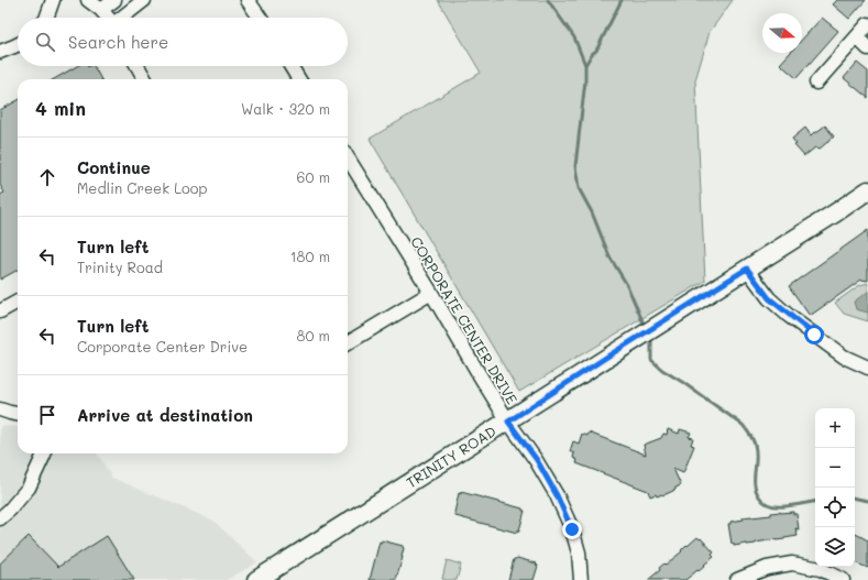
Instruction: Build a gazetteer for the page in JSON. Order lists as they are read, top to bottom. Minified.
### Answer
{"streets":{"main road":["TRINITY ROAD"],"street":["CORPORATE CENTER DRIVE"]},"crossings":[["CORPORATE CENTER DRIVE","TRINITY ROAD"]],"north":"right","page":{"search":"Search here","heading":["4 min","Walk · 320 m"],"list":[["Continue","Medlin Creek Loop","60 m"],["Turn left","Trinity Road","180 m"],["Turn left","Corporate Center Drive","80 m"],"Arrive at destination"],"map_buttons":["+","−"]}}
